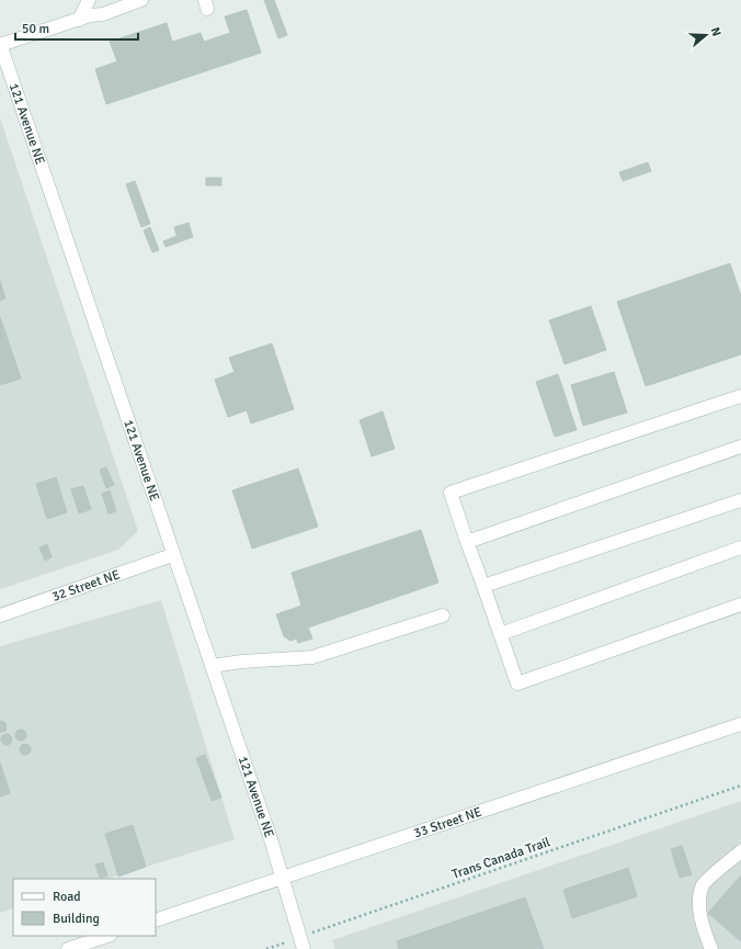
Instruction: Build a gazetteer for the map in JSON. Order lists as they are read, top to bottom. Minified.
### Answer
{"streets":{"street":["121 Avenue NE","32 Street NE","33 Street NE"],"path":["Trans Canada Trail"]},"crossings":[["121 Avenue NE","32 Street NE"],["121 Avenue NE","33 Street NE"],["121 Avenue NE","Trans Canada Trail"]],"legend":["Road","Building"],"scale_bar":"50 m","north":"right"}
